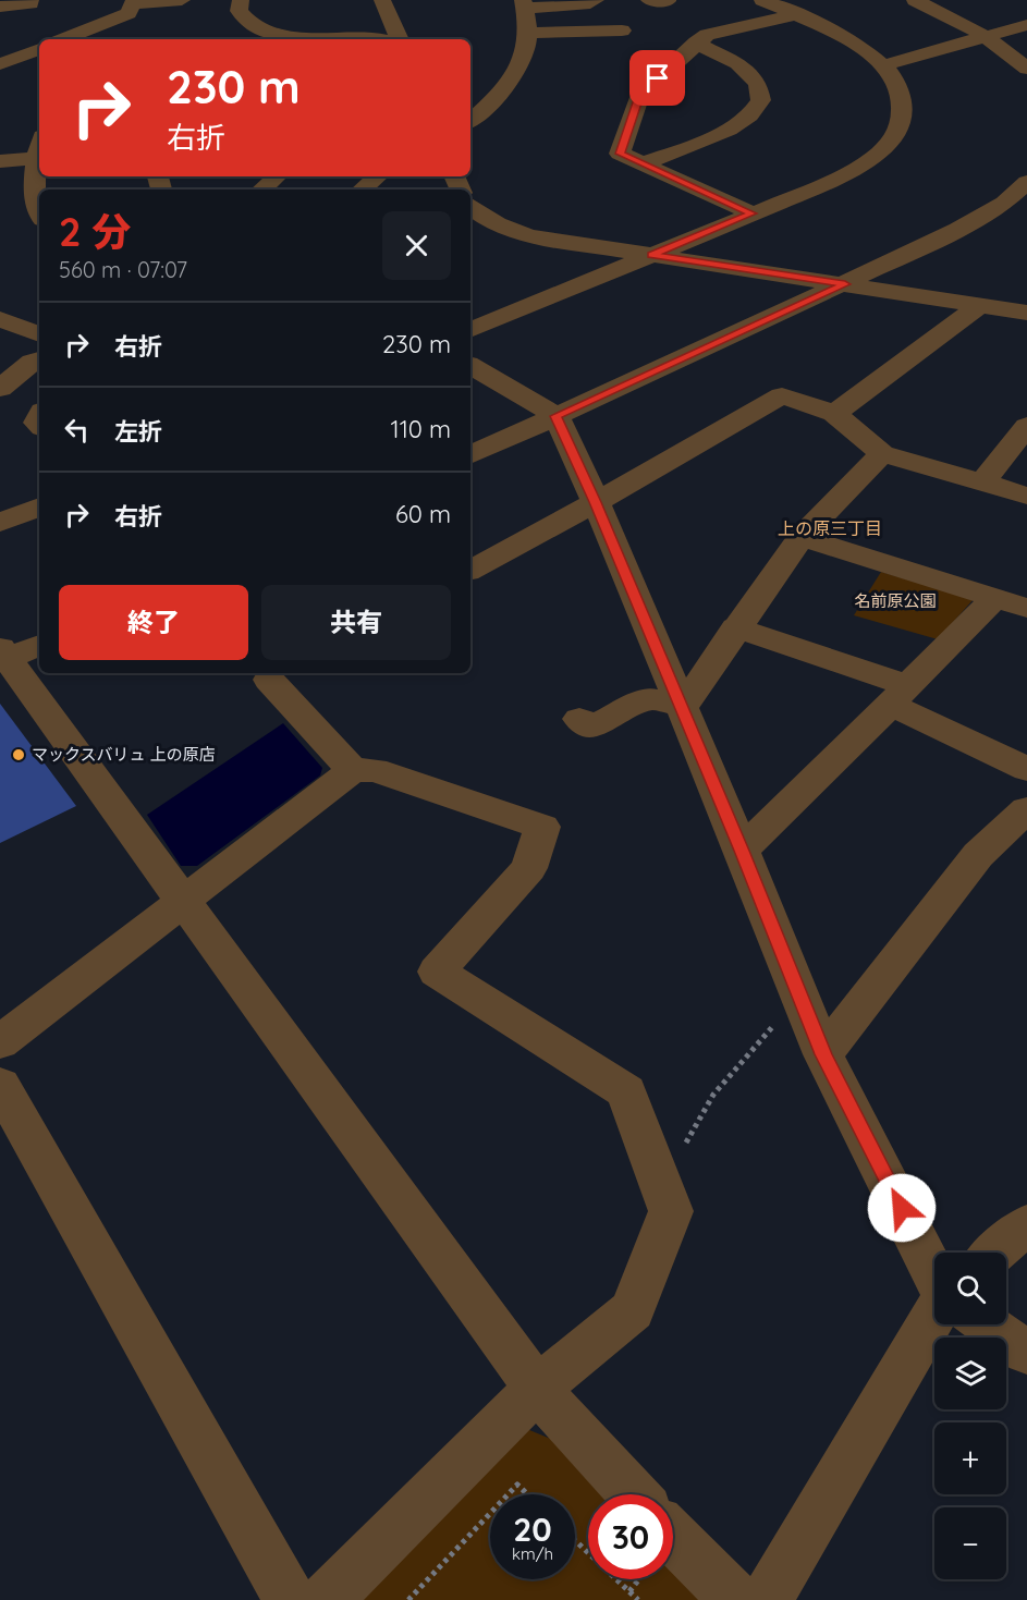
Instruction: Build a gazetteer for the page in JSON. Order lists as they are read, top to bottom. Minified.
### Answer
{"districts":["上の原三丁目"],"parks":["名前原公園"],"places":["マックスバリュ 上の原店"],"page":{"turn":["230 m","右折"],"heading":["2 分","560 m · 07:07"],"list":[{"name":"右折","value":"230 m"},{"name":"左折","value":"110 m"},{"name":"右折","value":"60 m"}],"buttons":["終了","共有"],"map_buttons":["+","−"],"speed":"20 km/h","limit":"30"}}
